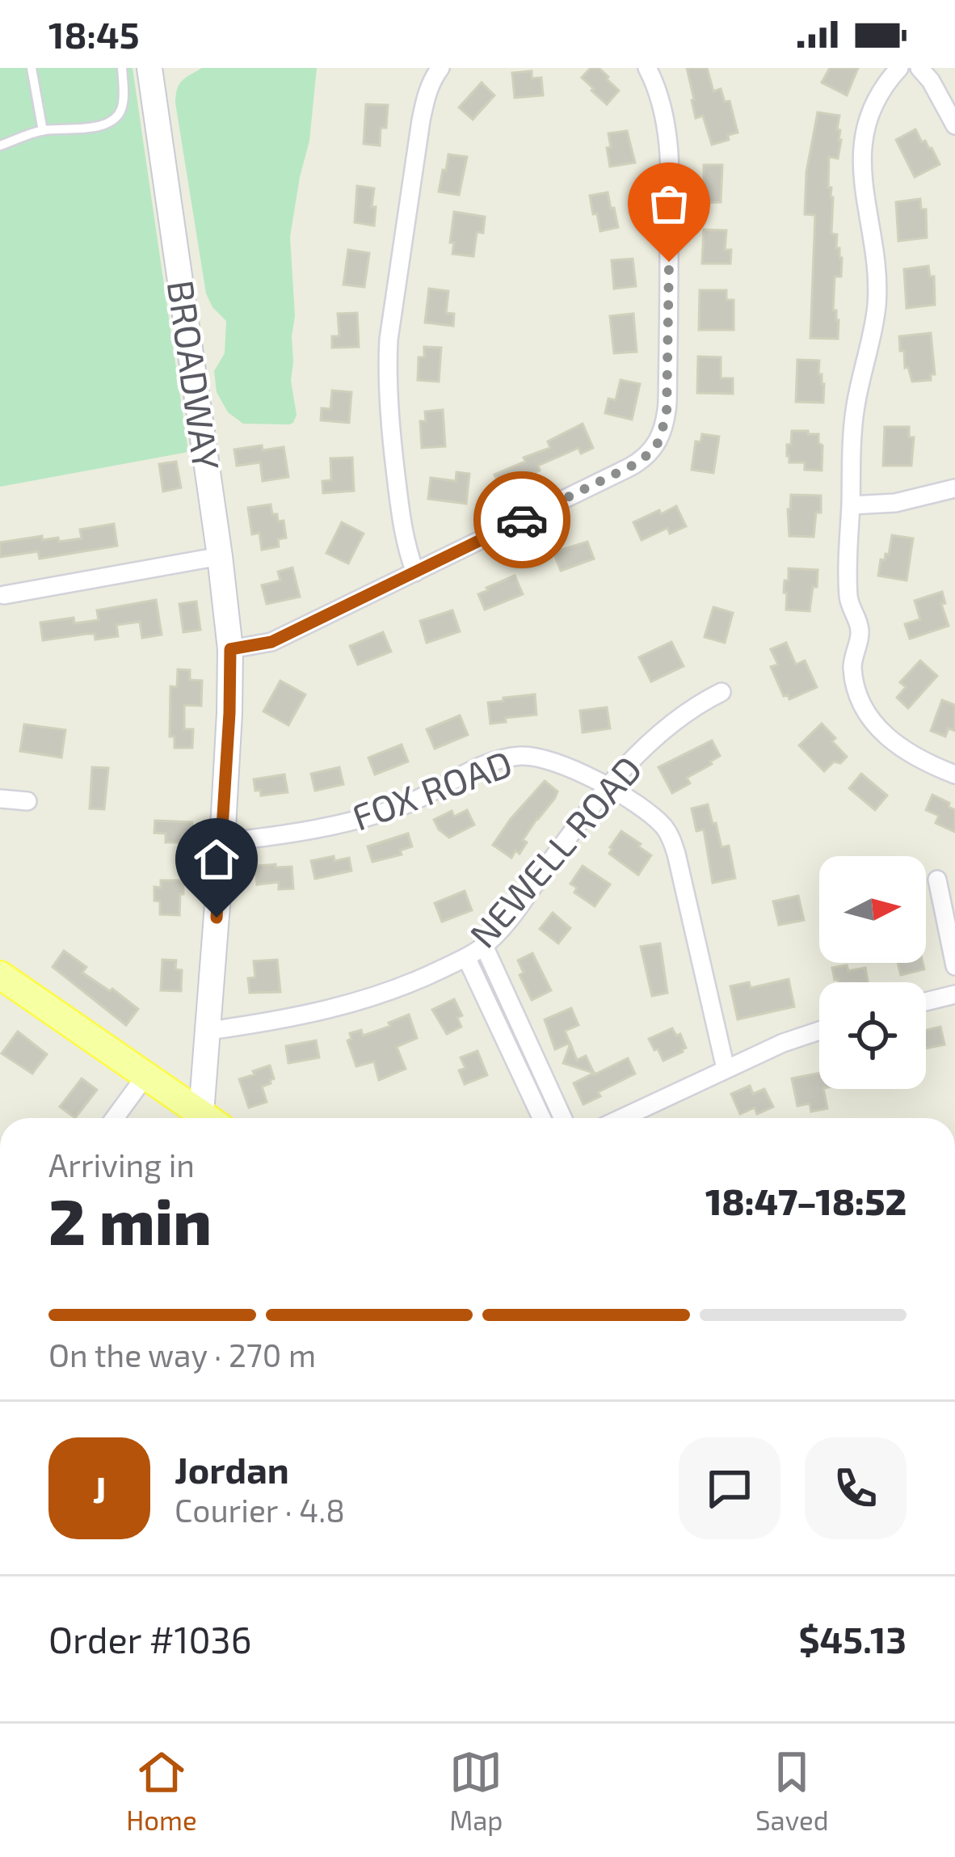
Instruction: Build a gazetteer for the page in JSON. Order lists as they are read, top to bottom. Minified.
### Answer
{"streets":{"main road":["BROADWAY"],"street":["FOX ROAD","NEWELL ROAD"]},"crossings":[["BROADWAY","FOX ROAD"],["BROADWAY","NEWELL ROAD"],["FOX ROAD","NEWELL ROAD"]],"north":"right","page":{"status":"18:45","heading":["2 min","Arriving in","18:47–18:52"],"panel":["Jordan","Courier · 4.8","Order #1036","$45.13"],"bar":"On the way · 270 m","round":"J","tabs":["Home","Map","Saved"]}}
